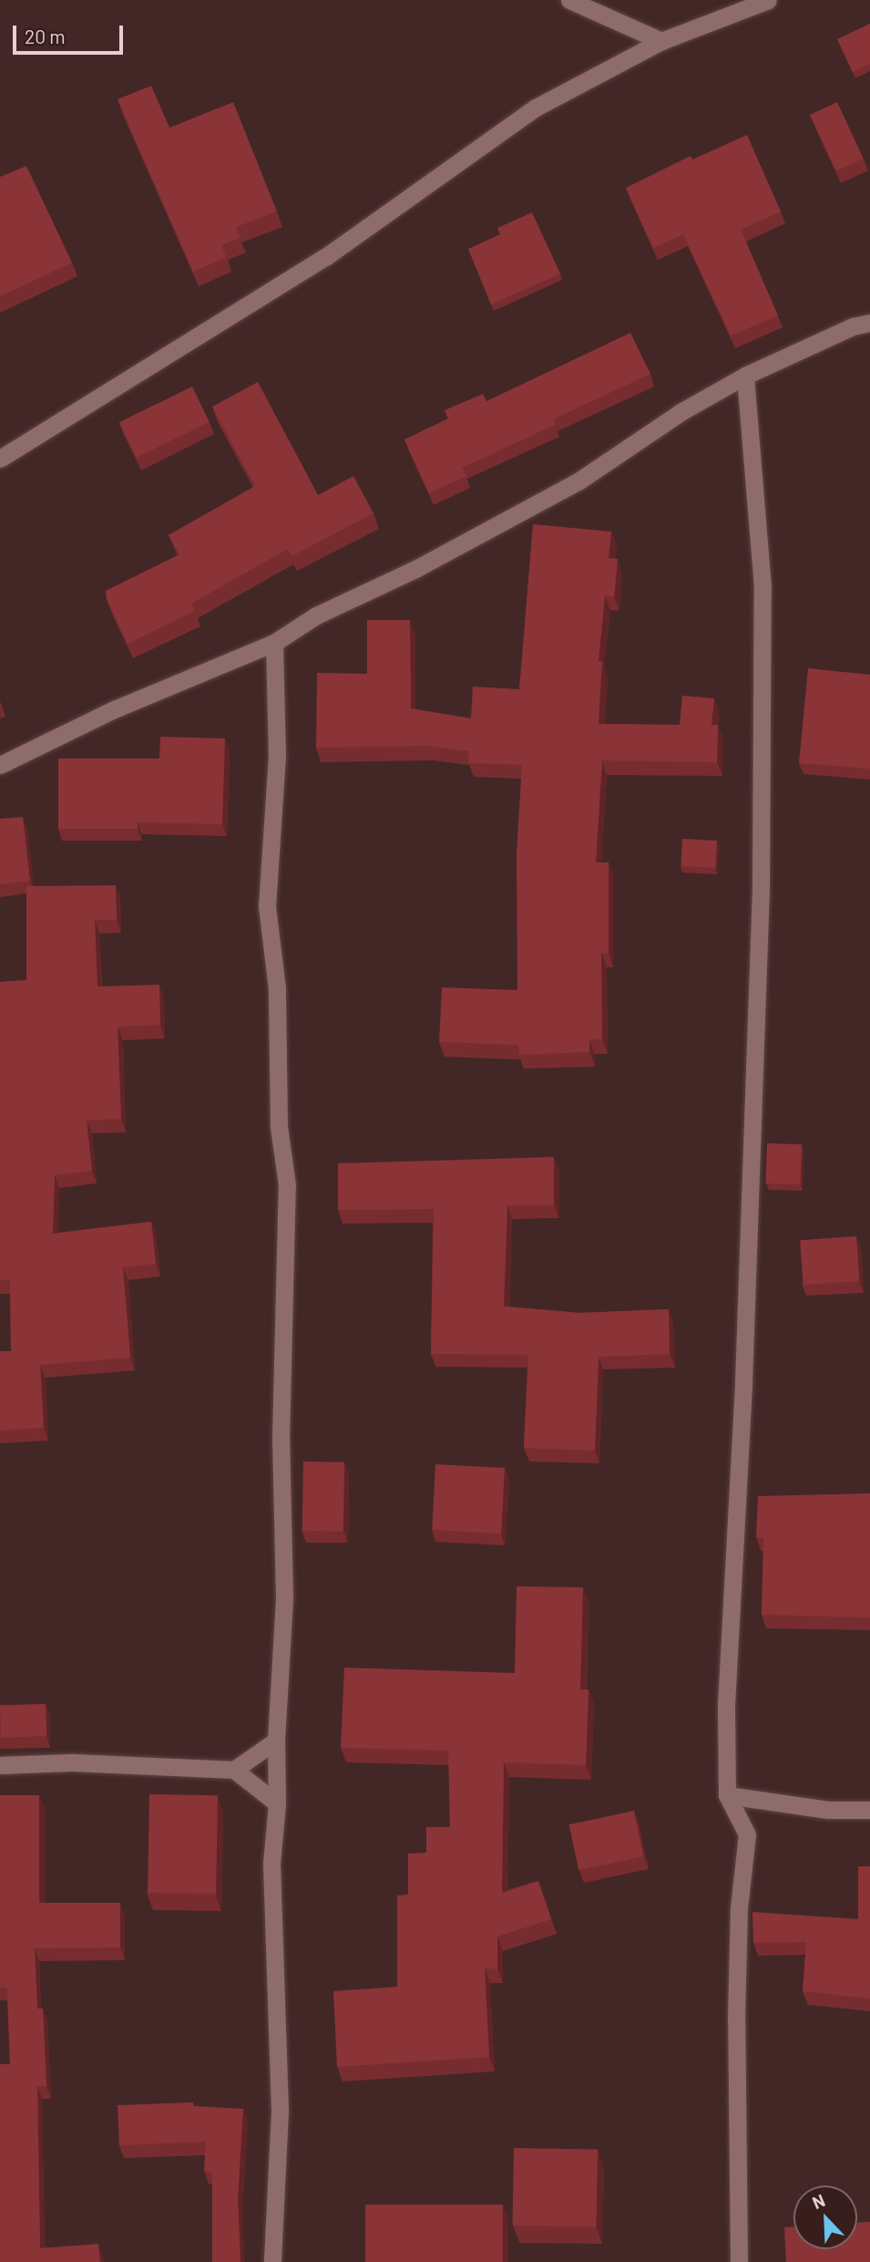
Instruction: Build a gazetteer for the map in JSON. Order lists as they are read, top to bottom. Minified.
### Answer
{"scale_bar":"20 m","north":"top left"}
